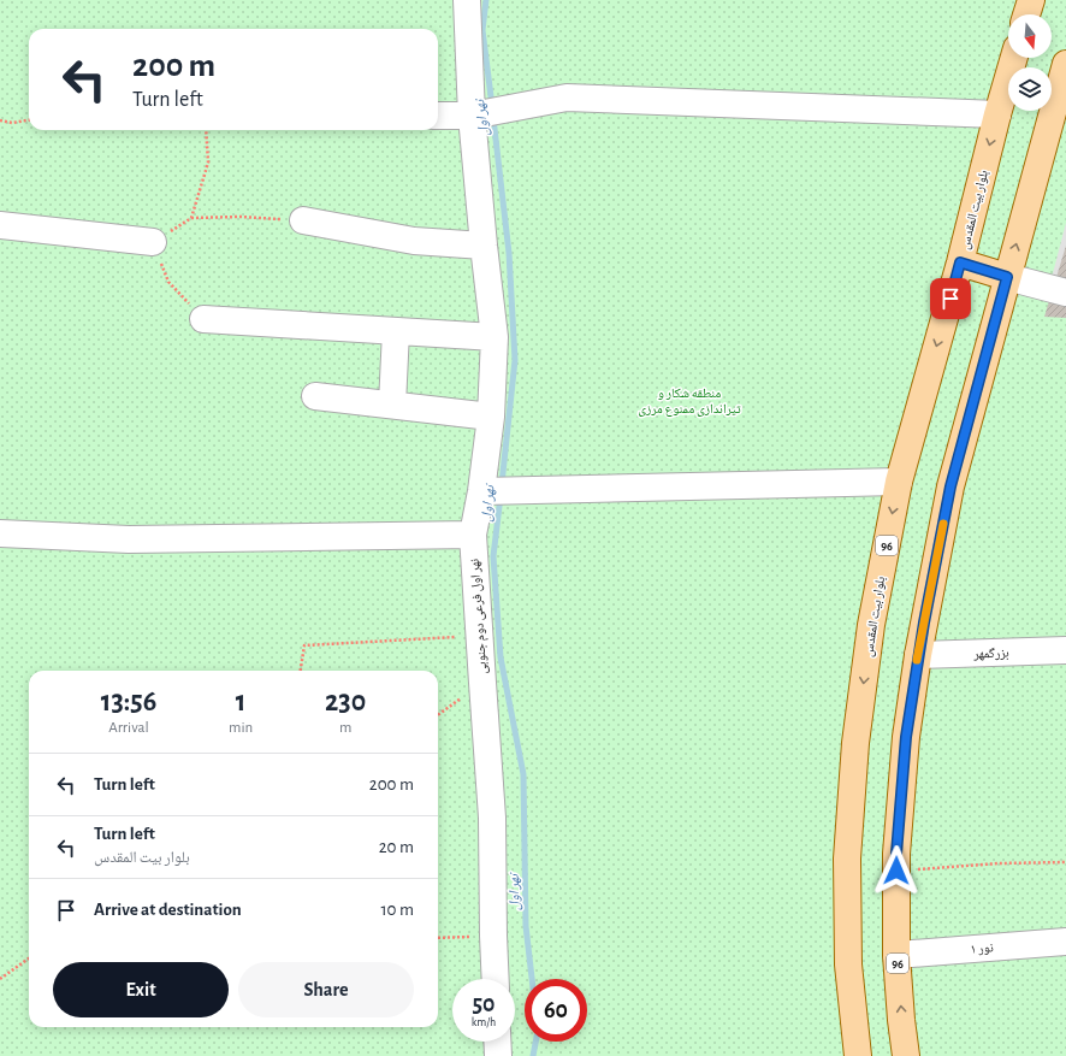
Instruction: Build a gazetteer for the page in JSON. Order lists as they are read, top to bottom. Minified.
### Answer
{"streets":{"main road":["بلوار بیت المقدس","96"],"street":["نهر اول فرعی دوم جنوبی","بزرگمهر","نور ۱"]},"crossings":[["96","بزرگمهر"],["96","نور ۱"]],"water":["نهر اول"],"parks":["منطقه شکار و تیراندازی ممنوع مرزی"],"north":"bottom","page":{"turn":["200 m","Turn left"],"eta":["13:56","Arrival","1","min","230","m"],"list":[{"name":"Turn left","value":"200 m"},{"name":"Turn left","note":"بلوار بیت المقدس","value":"20 m"},{"name":"Arrive at destination","value":"10 m"}],"buttons":["Exit","Share"],"speed":"50 km/h","limit":"60"}}
